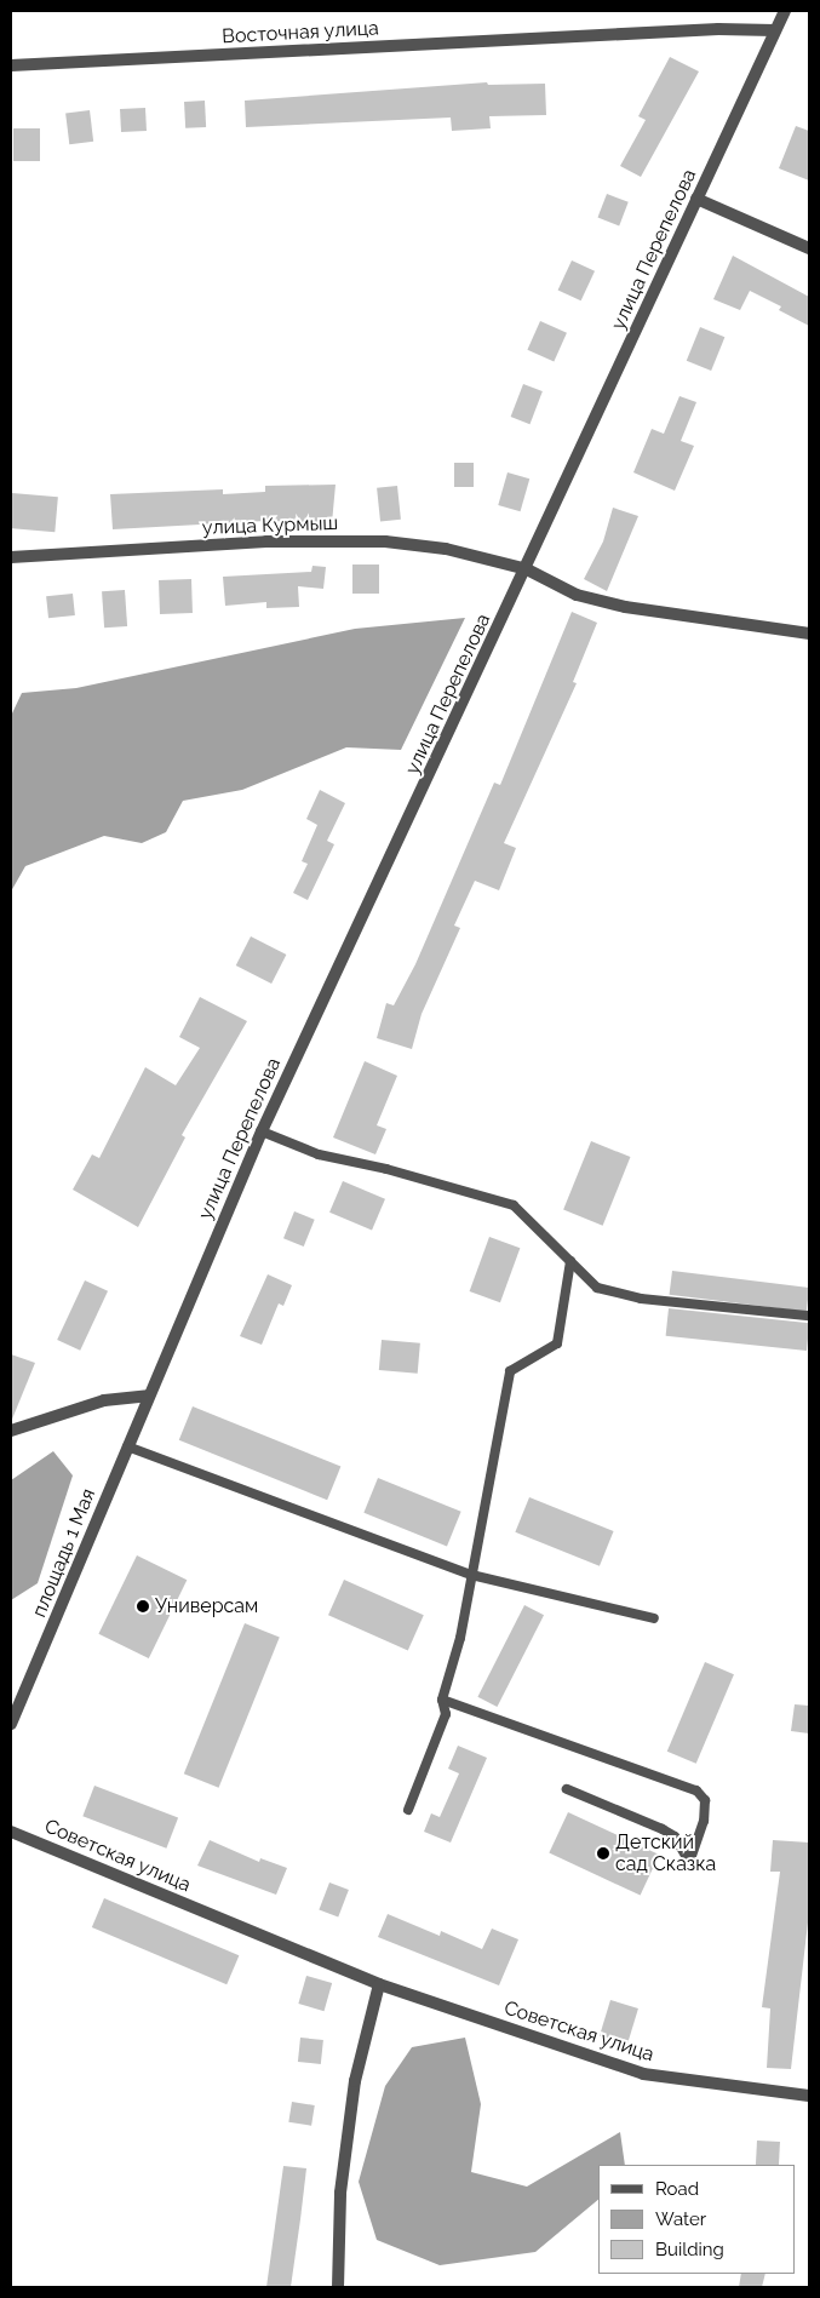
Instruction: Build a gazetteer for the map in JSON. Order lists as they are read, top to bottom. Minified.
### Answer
{"streets":{"street":["Восточная улица","улица Перепелова","улица Курмыш","площадь 1 Мая","Советская улица"]},"crossings":[["Восточная улица","улица Перепелова"],["улица Перепелова","улица Курмыш"],["улица Перепелова","площадь 1 Мая"]],"places":["Универсам","Детский сад Сказка"],"legend":["Road","Water","Building"]}
